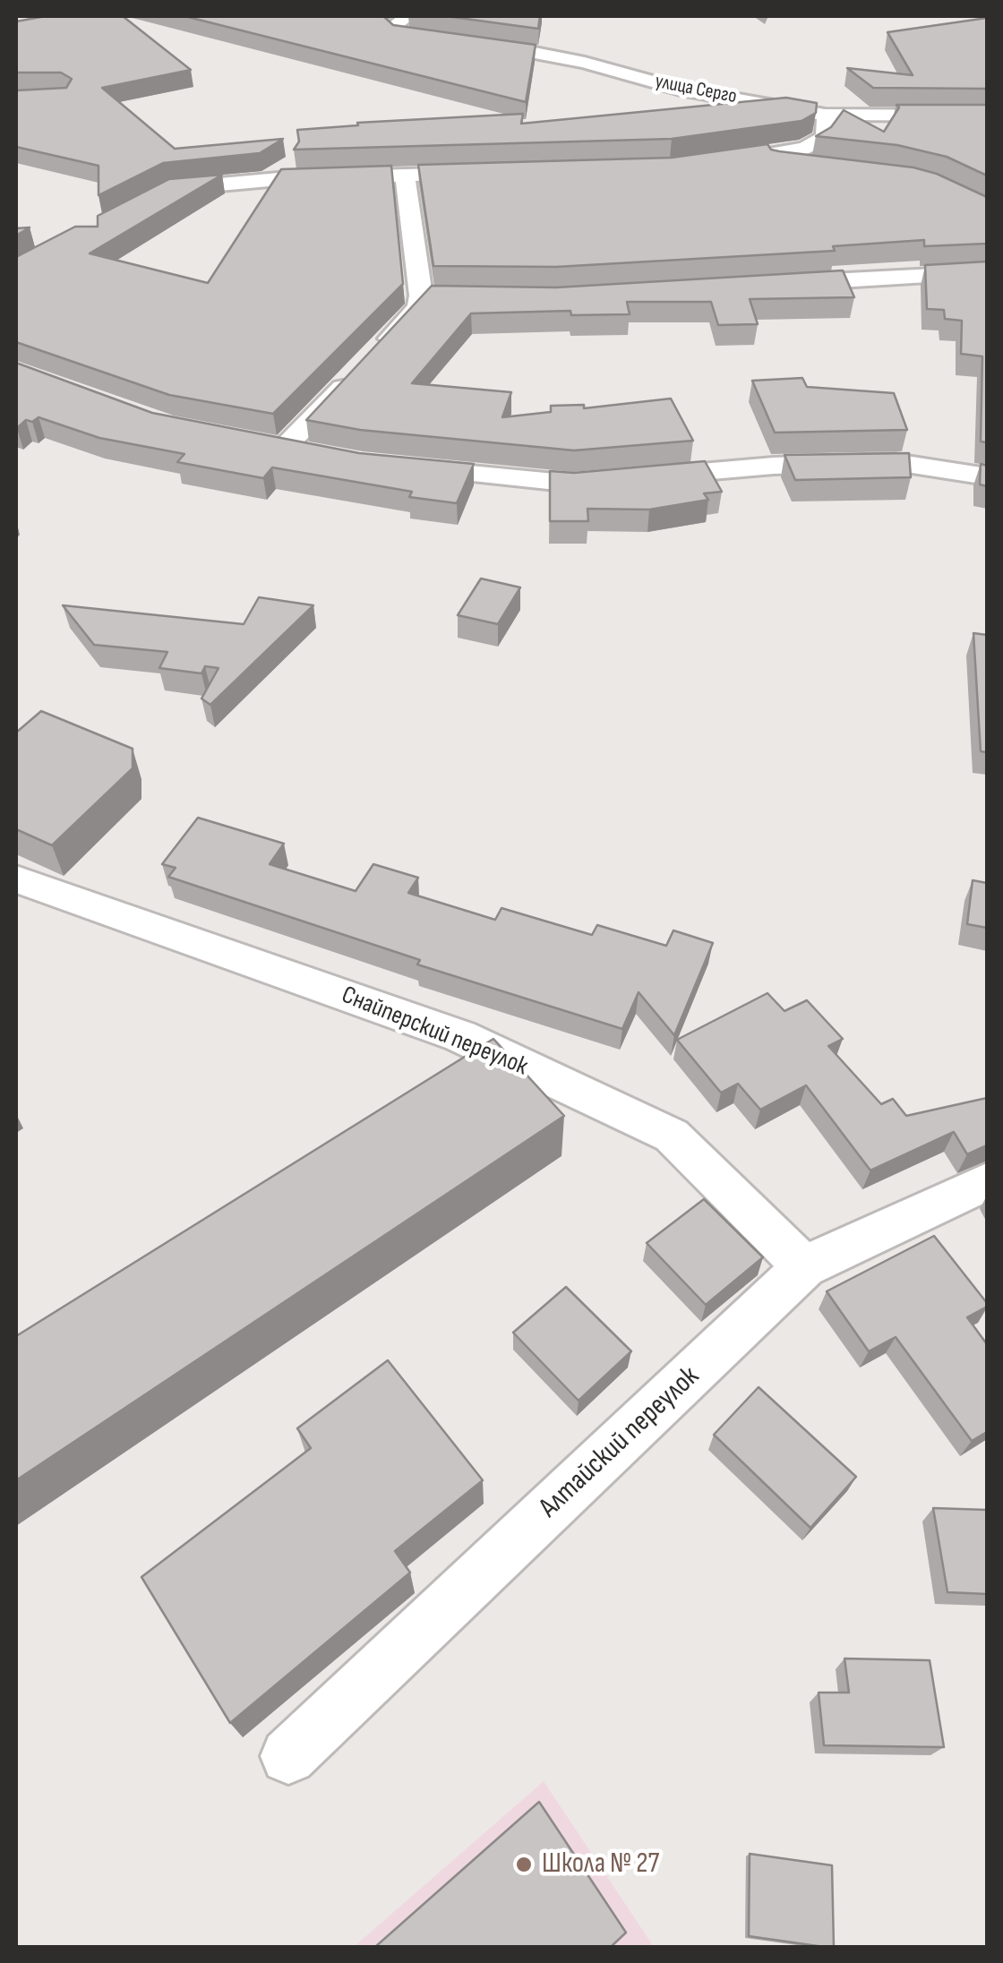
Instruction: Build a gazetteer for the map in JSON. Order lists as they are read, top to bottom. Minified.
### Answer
{"streets":{"street":["улица Серго","Снайперский переулок","Алтайский переулок"]},"crossings":[["Снайперский переулок","Алтайский переулок"]],"places":["Школа № 27"]}
